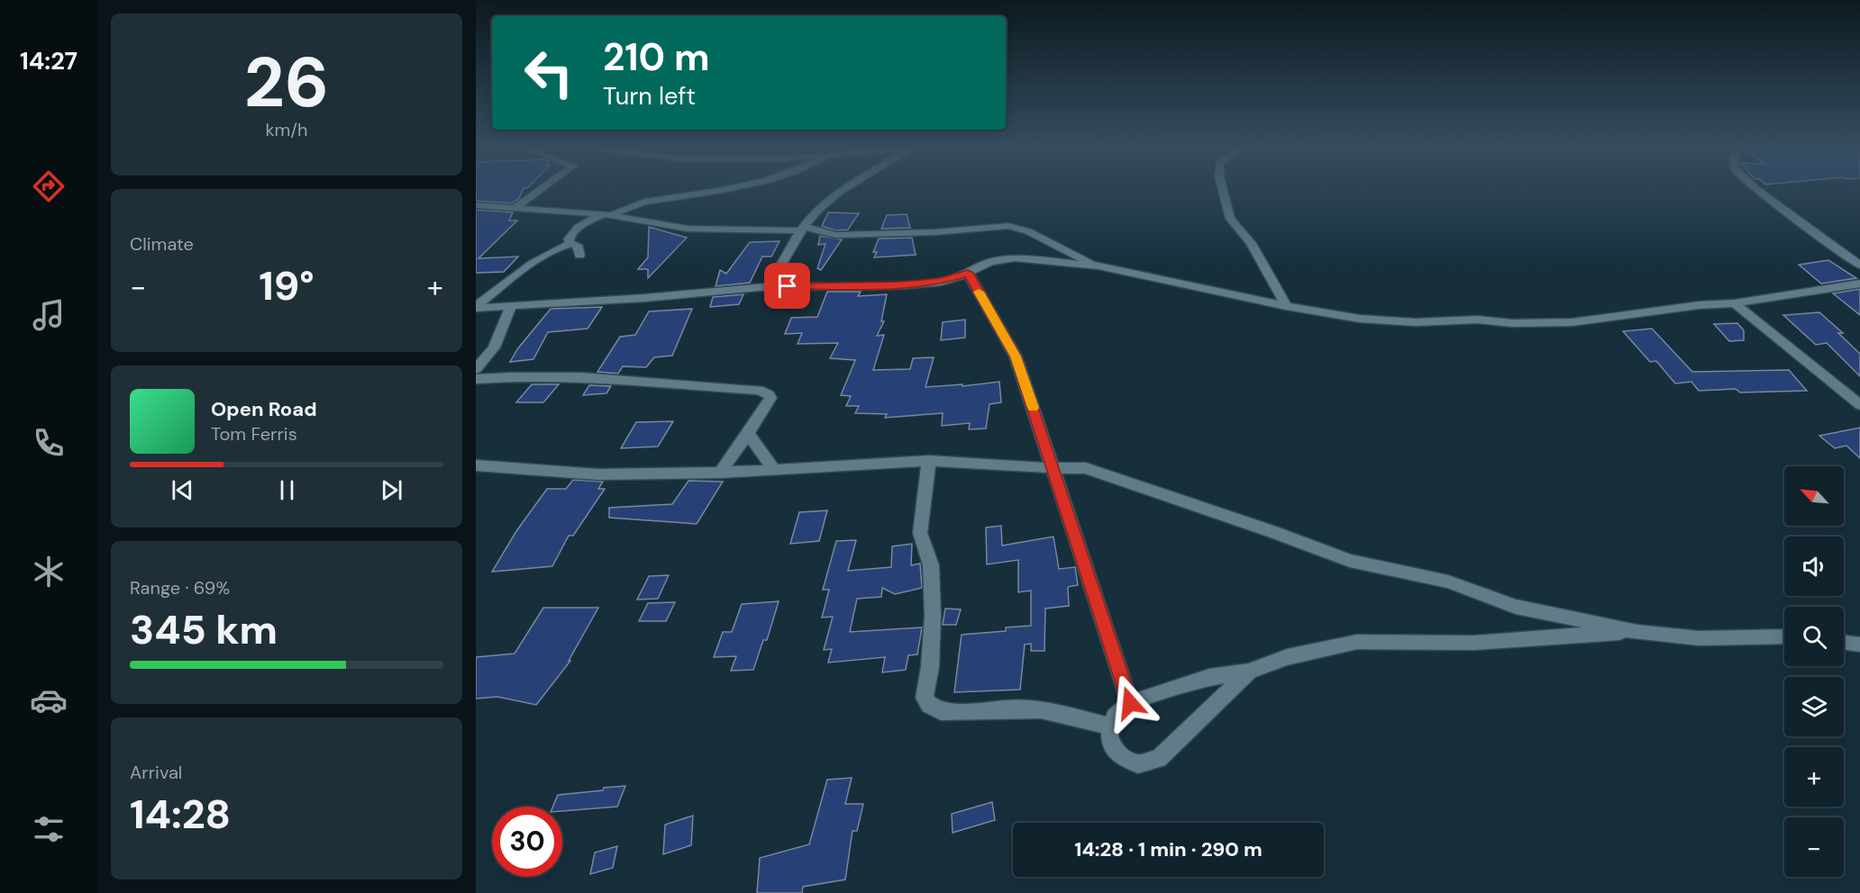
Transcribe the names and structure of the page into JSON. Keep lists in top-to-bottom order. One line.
{"north":"top left","page":{"tabs":"14:27","tile":[["26","km/h"],"Climate",["Range · 69%","345 km"],["Arrival","14:28"]],"turn":["210 m","Turn left"],"heat":["−","19°","+"],"song":["Open Road","Tom Ferris"],"map_buttons":["+","−"],"limit":"30","trip":"14:28 · 1 min · 290 m"}}
